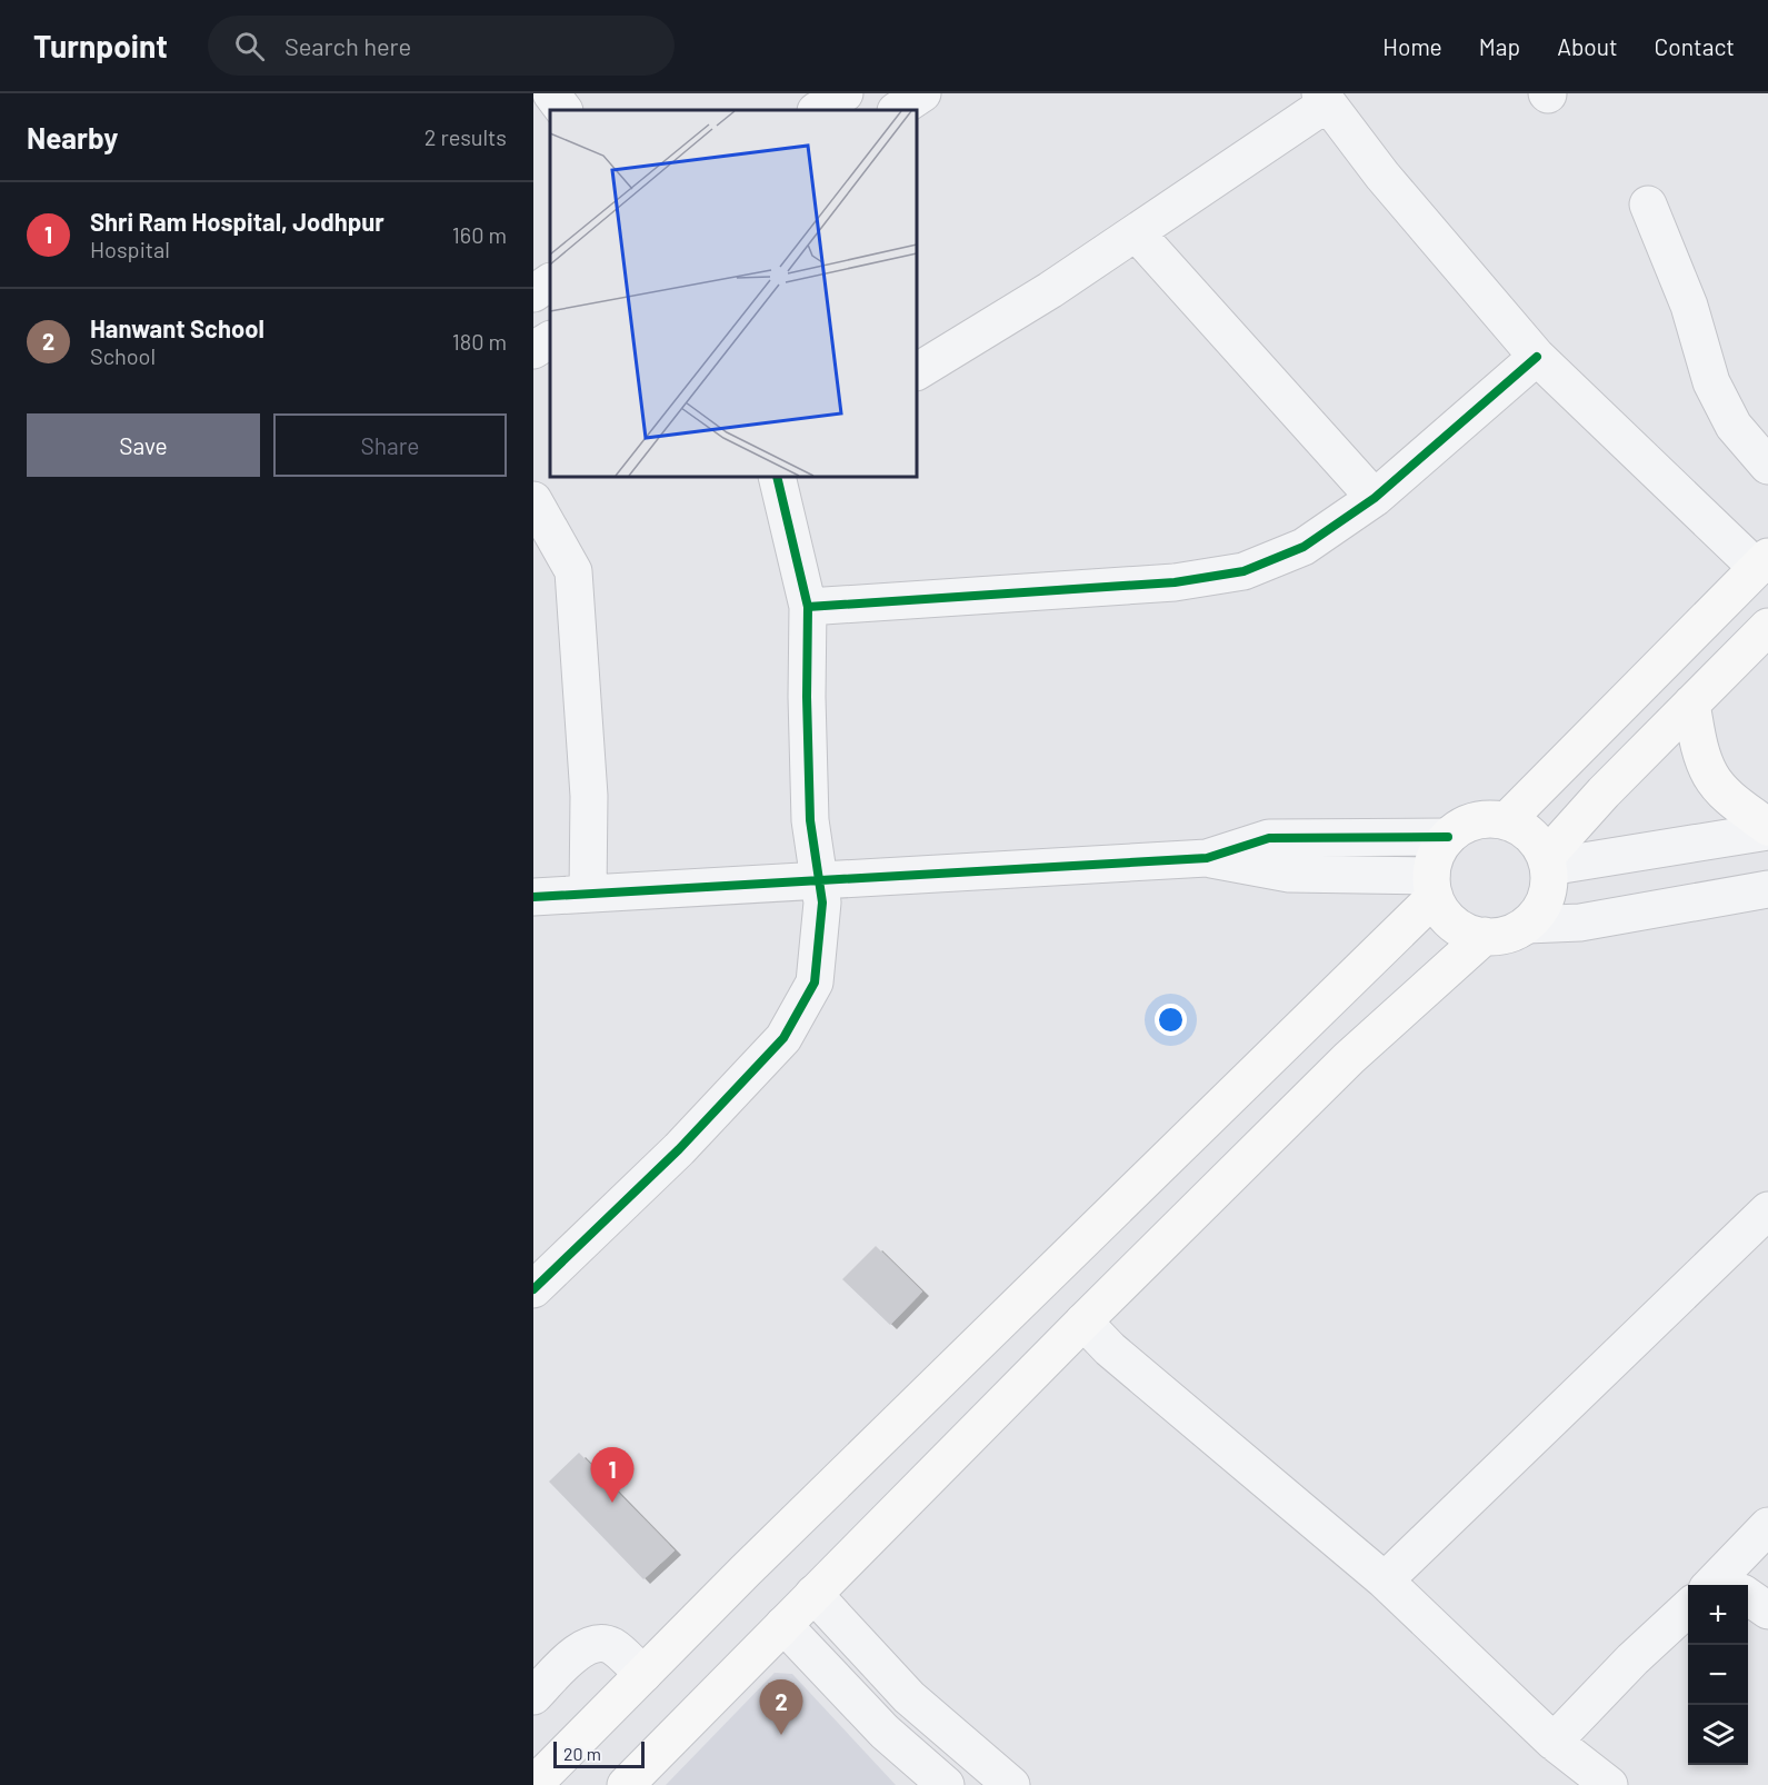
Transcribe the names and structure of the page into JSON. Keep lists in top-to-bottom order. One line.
{"scale_bar":"20 m","page":{"header":"Turnpoint","search":"Search here","nav":["Home","Map","About","Contact"],"heading":["Nearby","2 results"],"list":[{"mark":"1","name":"Shri Ram Hospital, Jodhpur","note":"Hospital","value":"160 m"},{"mark":"2","name":"Hanwant School","note":"School","value":"180 m"}],"buttons":["Save","Share"],"pins":["1","2"],"map_buttons":["+","−"],"scale":"20 m"}}
